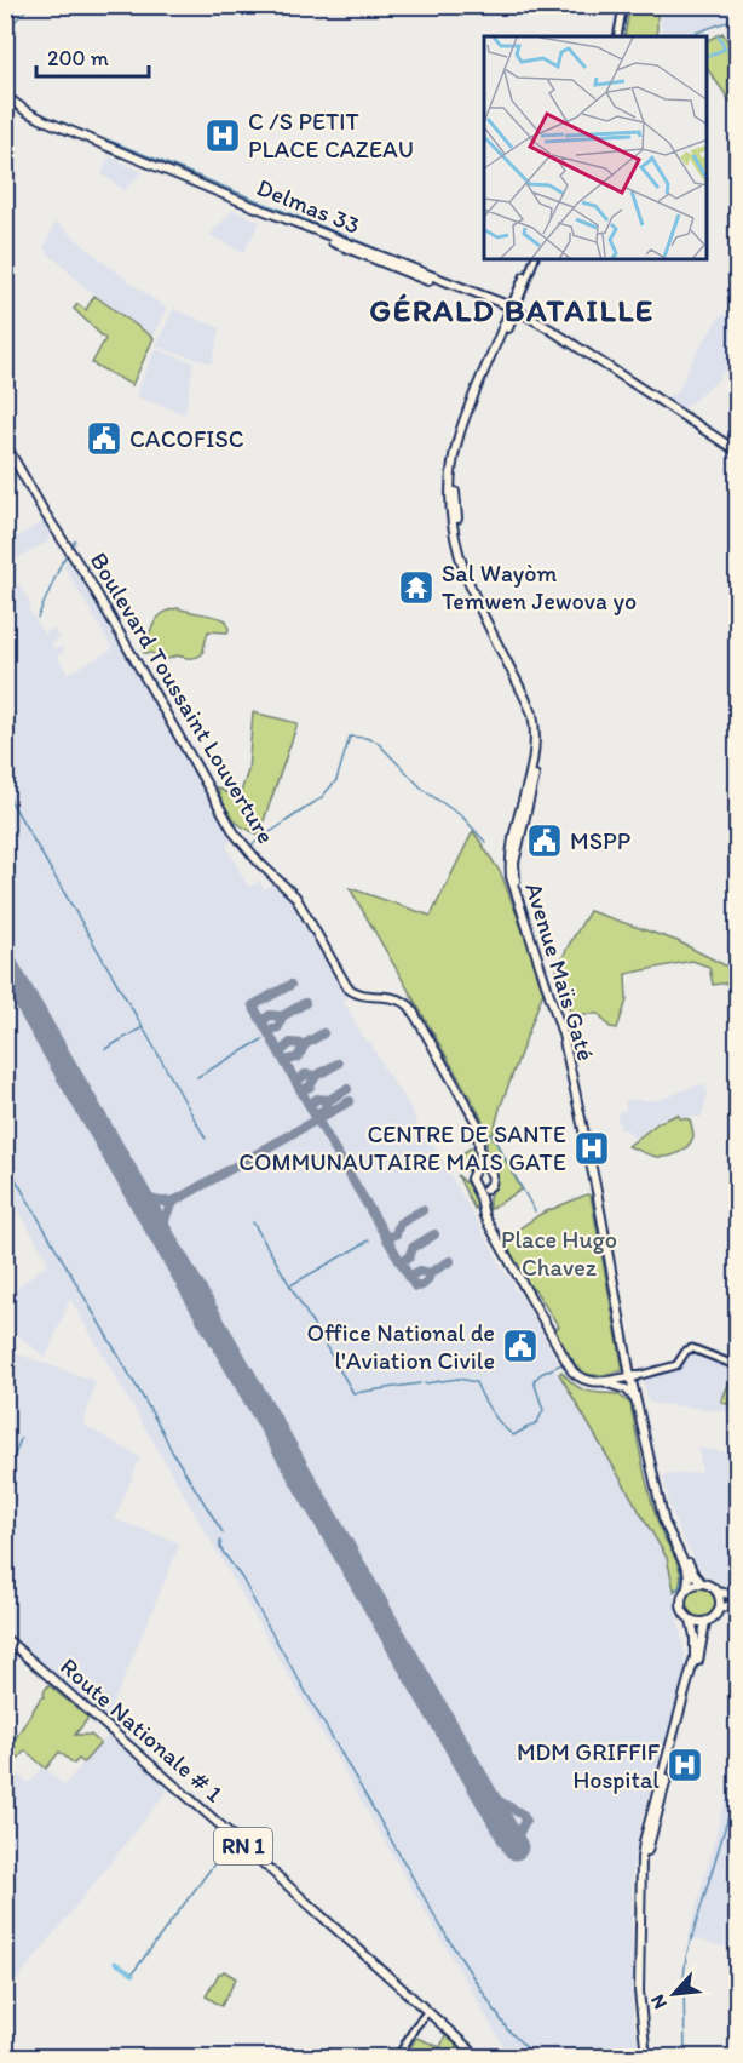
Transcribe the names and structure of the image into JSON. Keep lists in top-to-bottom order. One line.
{"streets":{"main road":["Delmas 33","Boulevard Toussaint Louverture","Avenue Maïs Gaté","Route Nationale # 1","RN 1"]},"crossings":[["Delmas 33","Avenue Maïs Gaté"]],"districts":["GÉRALD BATAILLE"],"parks":["Place Hugo Chavez"],"places":{"hospital":["C /S PETIT PLACE CAZEAU","CENTRE DE SANTE COMMUNAUTAIRE MAIS GATE","MDM GRIFFIF Hospital"],"public building":["CACOFISC","MSPP","Office National de l'Aviation Civile"],"temple":["Sal Wayòm Temwen Jewova yo"]},"scale_bar":"200 m","north":"bottom left"}
